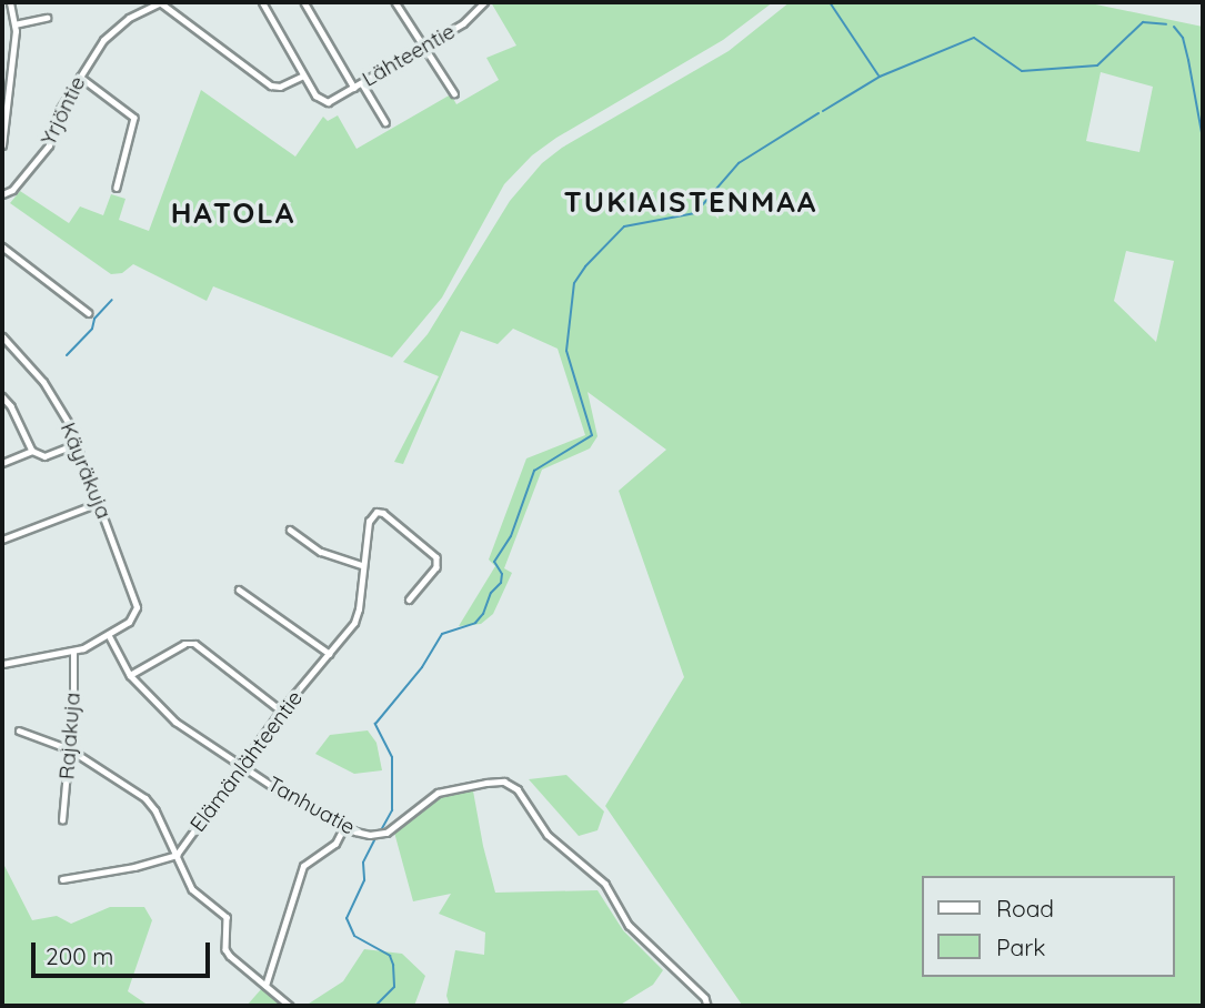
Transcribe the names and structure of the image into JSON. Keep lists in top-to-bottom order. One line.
{"streets":{"street":["Lähteentie","Yrjöntie","Käyräkuja","Rajakuja","Elämänlähteentie","Tanhuatie"]},"crossings":[["Käyräkuja","Tanhuatie"],["Elämänlähteentie","Tanhuatie"]],"districts":["TUKIAISTENMAA","HATOLA"],"legend":["Road","Park"],"scale_bar":"200 m"}
